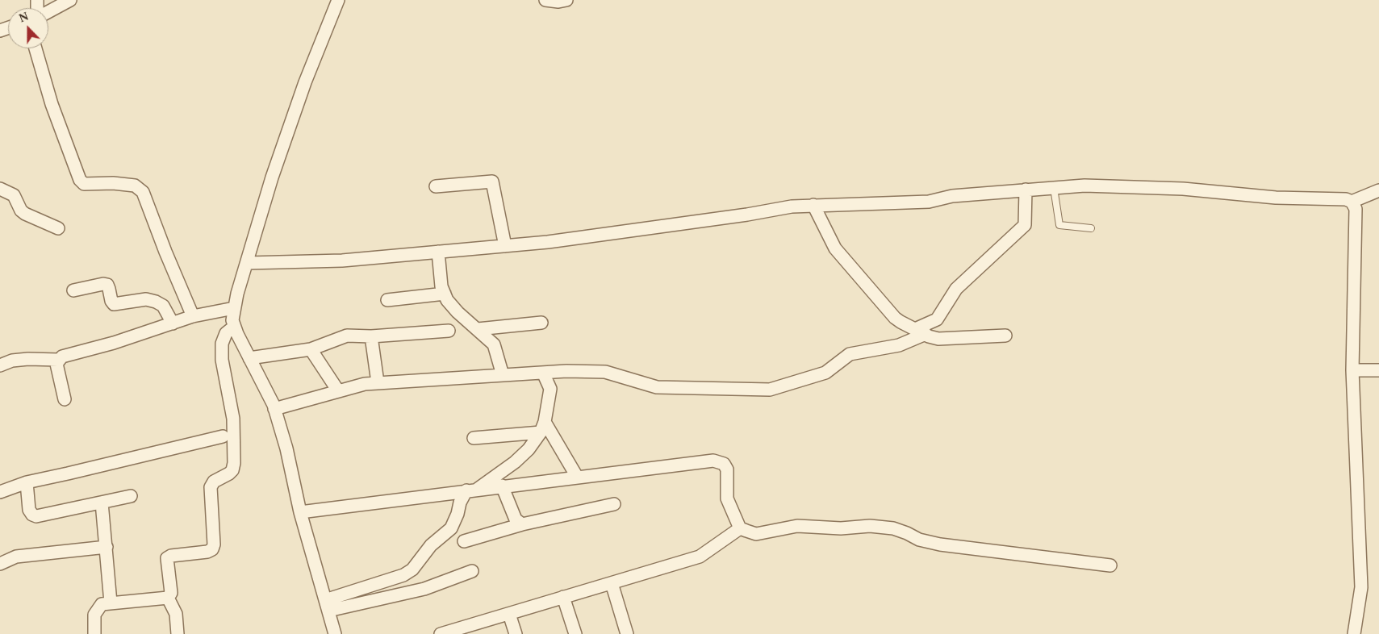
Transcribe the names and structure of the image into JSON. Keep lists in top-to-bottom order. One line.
{"north":"top"}
